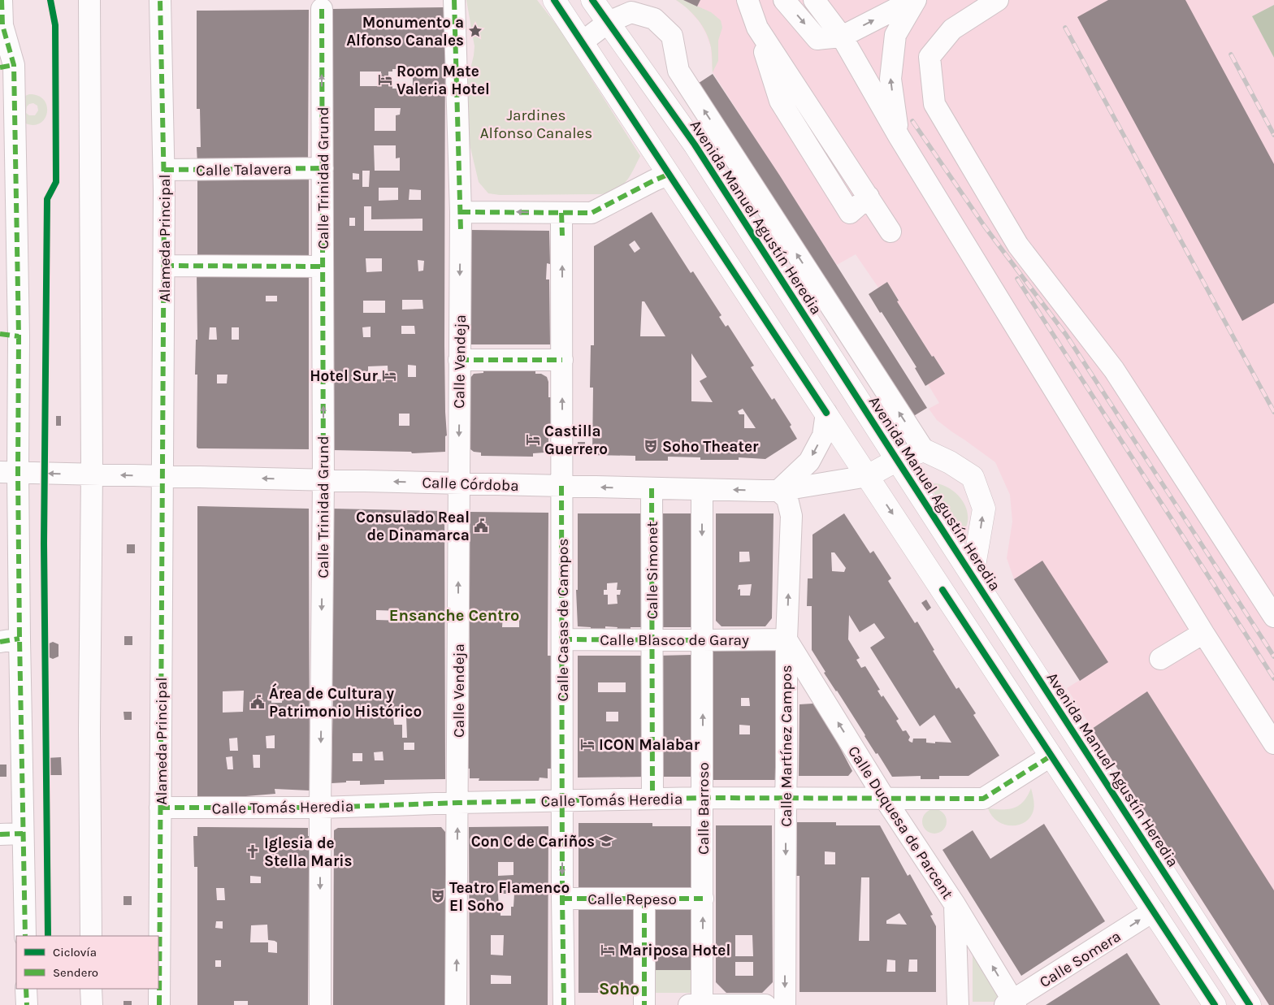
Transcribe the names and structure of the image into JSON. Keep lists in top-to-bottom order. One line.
{"streets":{"main road":["Avenida Manuel Agustín Heredia"],"street":["Calle Talavera","Calle Trinidad Grund","Alameda Principal","Calle Vendeja","Calle Córdoba","Calle Simonet","Calle Casas de Campos","Calle Blasco de Garay","Calle Martínez Campos","Calle Tomás Heredia","Calle Barroso","Calle Duquesa de Parcent","Calle Repeso","Calle Somera"]},"crossings":[["Calle Talavera","Calle Trinidad Grund"],["Calle Talavera","Alameda Principal"],["Calle Trinidad Grund","Calle Córdoba"],["Calle Trinidad Grund","Calle Tomás Heredia"],["Alameda Principal","Calle Córdoba"],["Alameda Principal","Calle Tomás Heredia"],["Calle Vendeja","Calle Córdoba"],["Calle Vendeja","Calle Tomás Heredia"],["Calle Córdoba","Calle Simonet"],["Calle Córdoba","Calle Casas de Campos"],["Calle Córdoba","Calle Martínez Campos"],["Calle Córdoba","Calle Barroso"],["Calle Simonet","Calle Blasco de Garay"],["Calle Simonet","Calle Tomás Heredia"],["Calle Casas de Campos","Calle Blasco de Garay"],["Calle Casas de Campos","Calle Tomás Heredia"],["Calle Casas de Campos","Calle Repeso"],["Calle Blasco de Garay","Calle Martínez Campos"],["Calle Blasco de Garay","Calle Barroso"],["Calle Blasco de Garay","Calle Duquesa de Parcent"],["Calle Martínez Campos","Calle Tomás Heredia"],["Calle Martínez Campos","Calle Duquesa de Parcent"],["Calle Tomás Heredia","Calle Barroso"],["Calle Tomás Heredia","Calle Duquesa de Parcent"],["Calle Barroso","Calle Repeso"],["Calle Duquesa de Parcent","Calle Somera"]],"one_way":["Calle Córdoba","Calle Duquesa de Parcent","Calle Somera"],"districts":["Ensanche Centro","Soho"],"parks":["Jardines Alfonso Canales"],"places":{"place":["Monumento a Alfonso Canales"],"hotel":["Room Mate Valeria Hotel","Hotel Sur","Castilla Guerrero","ICON Malabar","Mariposa Hotel"],"theatre":["Soho Theater","Teatro Flamenco El Soho"],"public building":["Consulado Real de Dinamarca","Área de Cultura y Patrimonio Histórico"],"school or university":["Con C de Cariños"],"church":["Iglesia de Stella Maris"]},"legend":["Ciclovía","Sendero"]}
